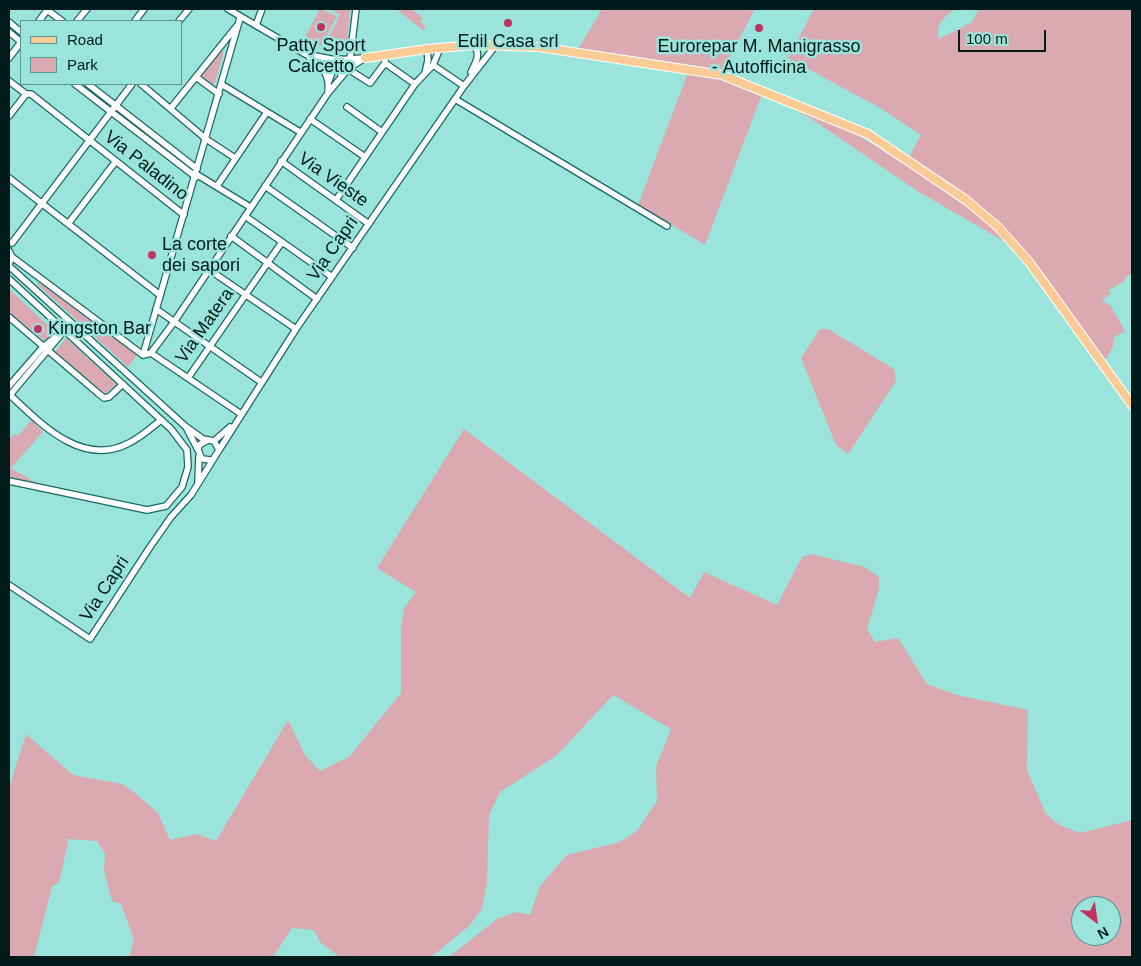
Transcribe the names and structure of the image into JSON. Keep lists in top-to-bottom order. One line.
{"streets":{"street":["Via Paladino","Via Vieste","Via Capri","Via Matera"]},"crossings":[["Via Vieste","Via Capri"]],"places":["Edil Casa srl","Patty Sport Calcetto","Eurorepar M. Manigrasso - Autofficina","La corte dei sapori","Kingston Bar"],"legend":["Road","Park"],"scale_bar":"100 m","north":"bottom right"}
